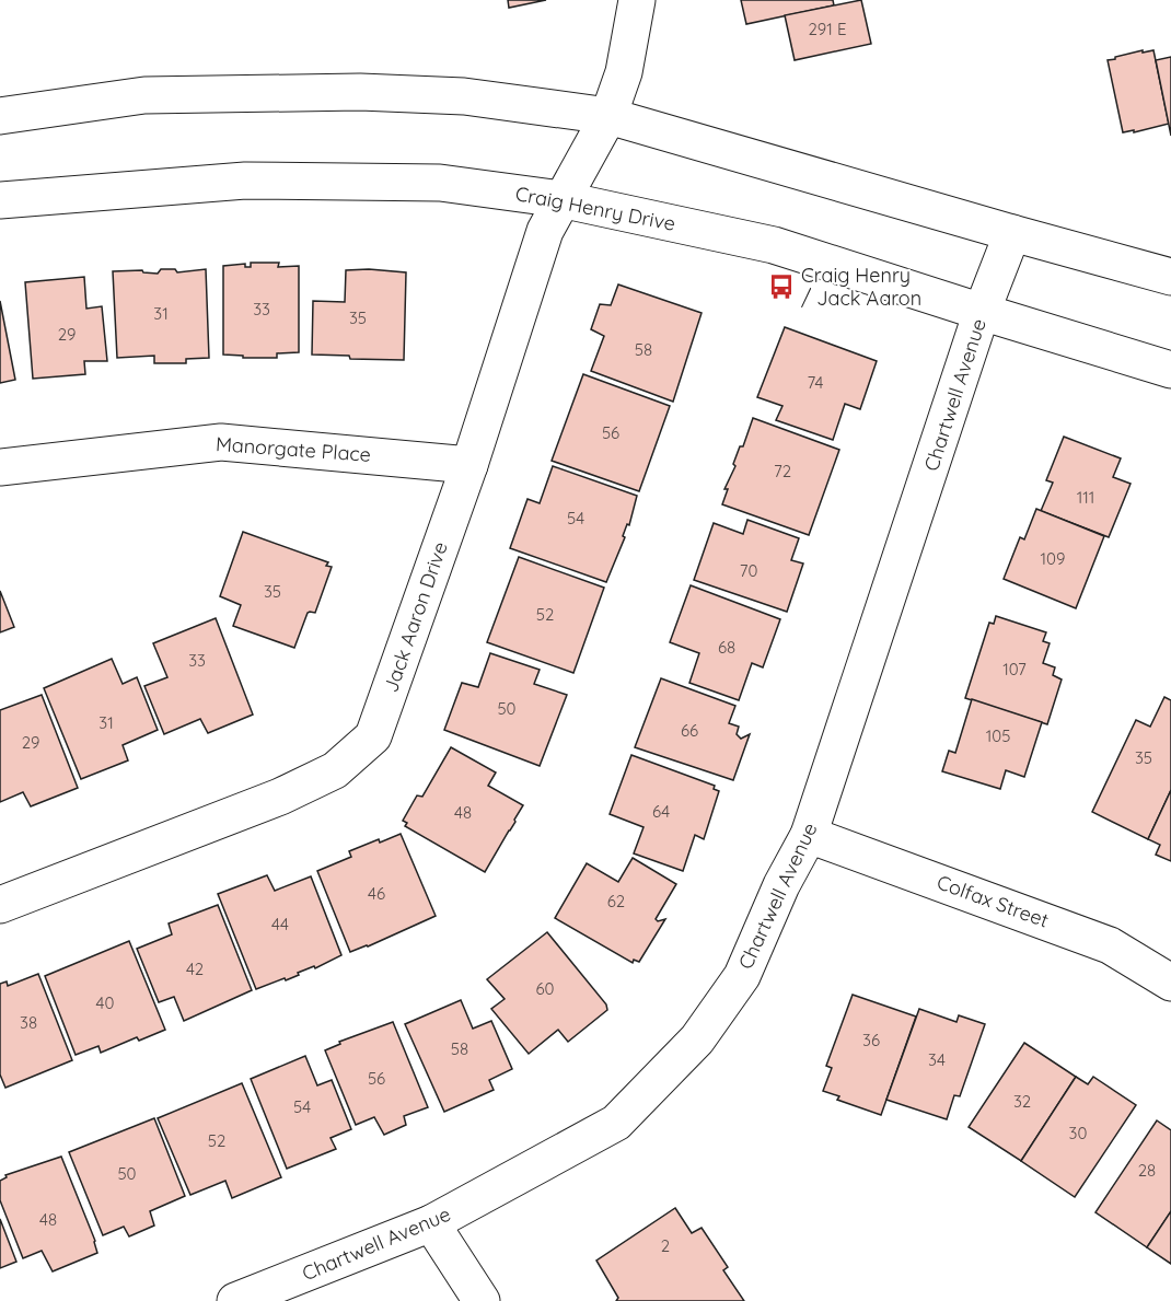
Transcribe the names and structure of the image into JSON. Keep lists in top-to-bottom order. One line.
{"streets":{"street":["Craig Henry Drive","Chartwell Avenue","Manorgate Place","Jack Aaron Drive","Colfax Street"]},"crossings":[["Craig Henry Drive","Chartwell Avenue"],["Craig Henry Drive","Jack Aaron Drive"],["Chartwell Avenue","Colfax Street"],["Manorgate Place","Jack Aaron Drive"]],"places":{"bus stop":["Craig Henry / Jack Aaron"]},"house_numbers":["291 E","33","31","35","29","58","74","56","72","111","54","109","70","35","52","68","33","107","50","31","66","105","29","35","64","48","46","62","44","42","60","40","38","36","58","34","56","32","54","30","52","28","50","48","2"]}
